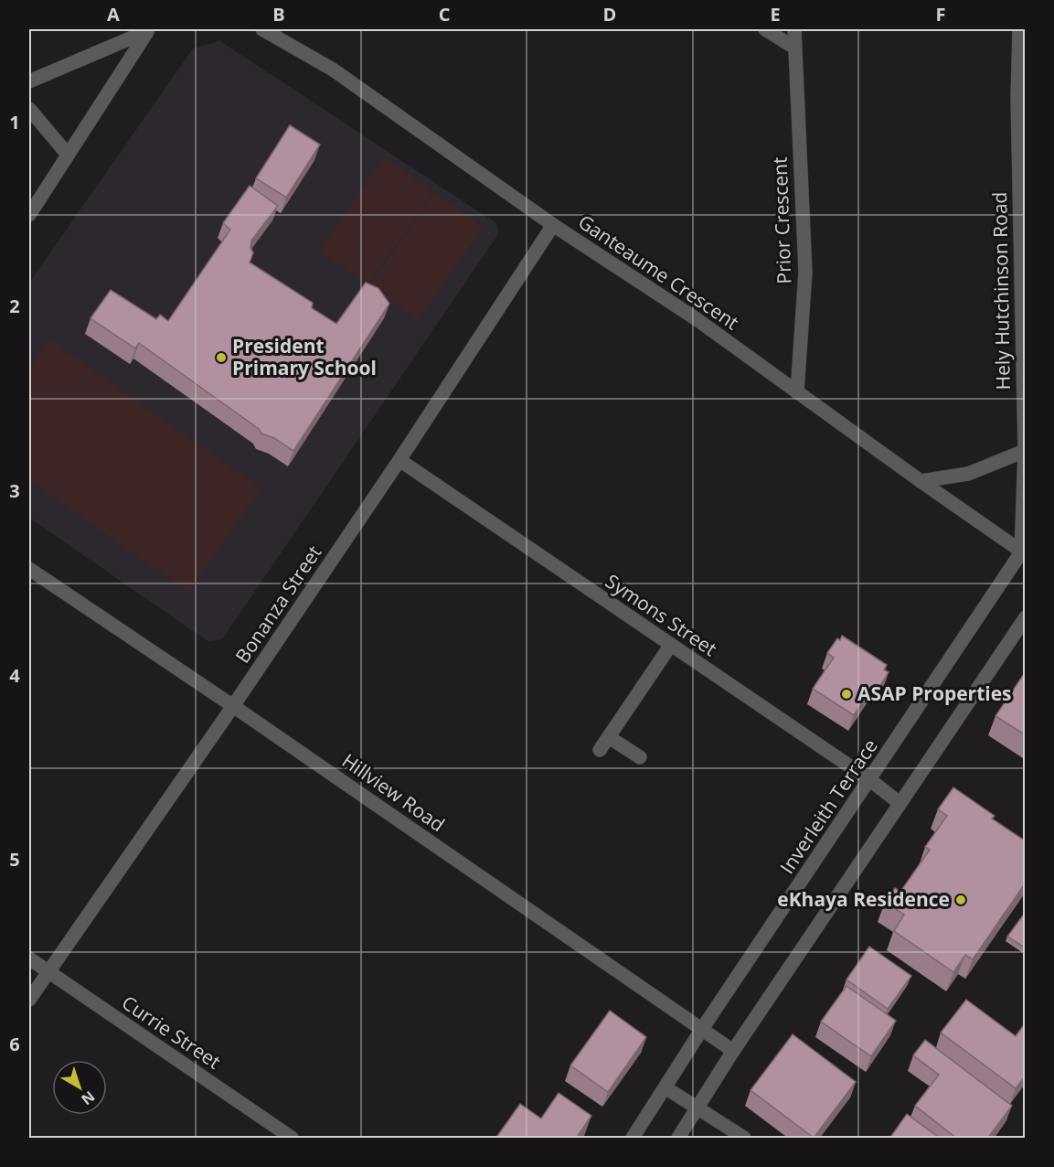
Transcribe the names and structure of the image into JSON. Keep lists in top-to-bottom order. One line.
{"streets":{"street":["Prior Crescent","Ganteaume Crescent","Hely Hutchinson Road","Bonanza Street","Symons Street","Hillview Road","Inverleith Terrace","Currie Street"]},"crossings":[["Prior Crescent","Ganteaume Crescent"],["Ganteaume Crescent","Hely Hutchinson Road"],["Ganteaume Crescent","Bonanza Street"],["Ganteaume Crescent","Inverleith Terrace"],["Hely Hutchinson Road","Inverleith Terrace"],["Bonanza Street","Symons Street"],["Bonanza Street","Hillview Road"],["Bonanza Street","Currie Street"],["Symons Street","Inverleith Terrace"],["Hillview Road","Inverleith Terrace"]],"places":["President Primary School","ASAP Properties","eKhaya Residence"],"north":"bottom right","grid":{"columns":["A","B","C","D","E","F"],"rows":["1","2","3","4","5","6"]}}
